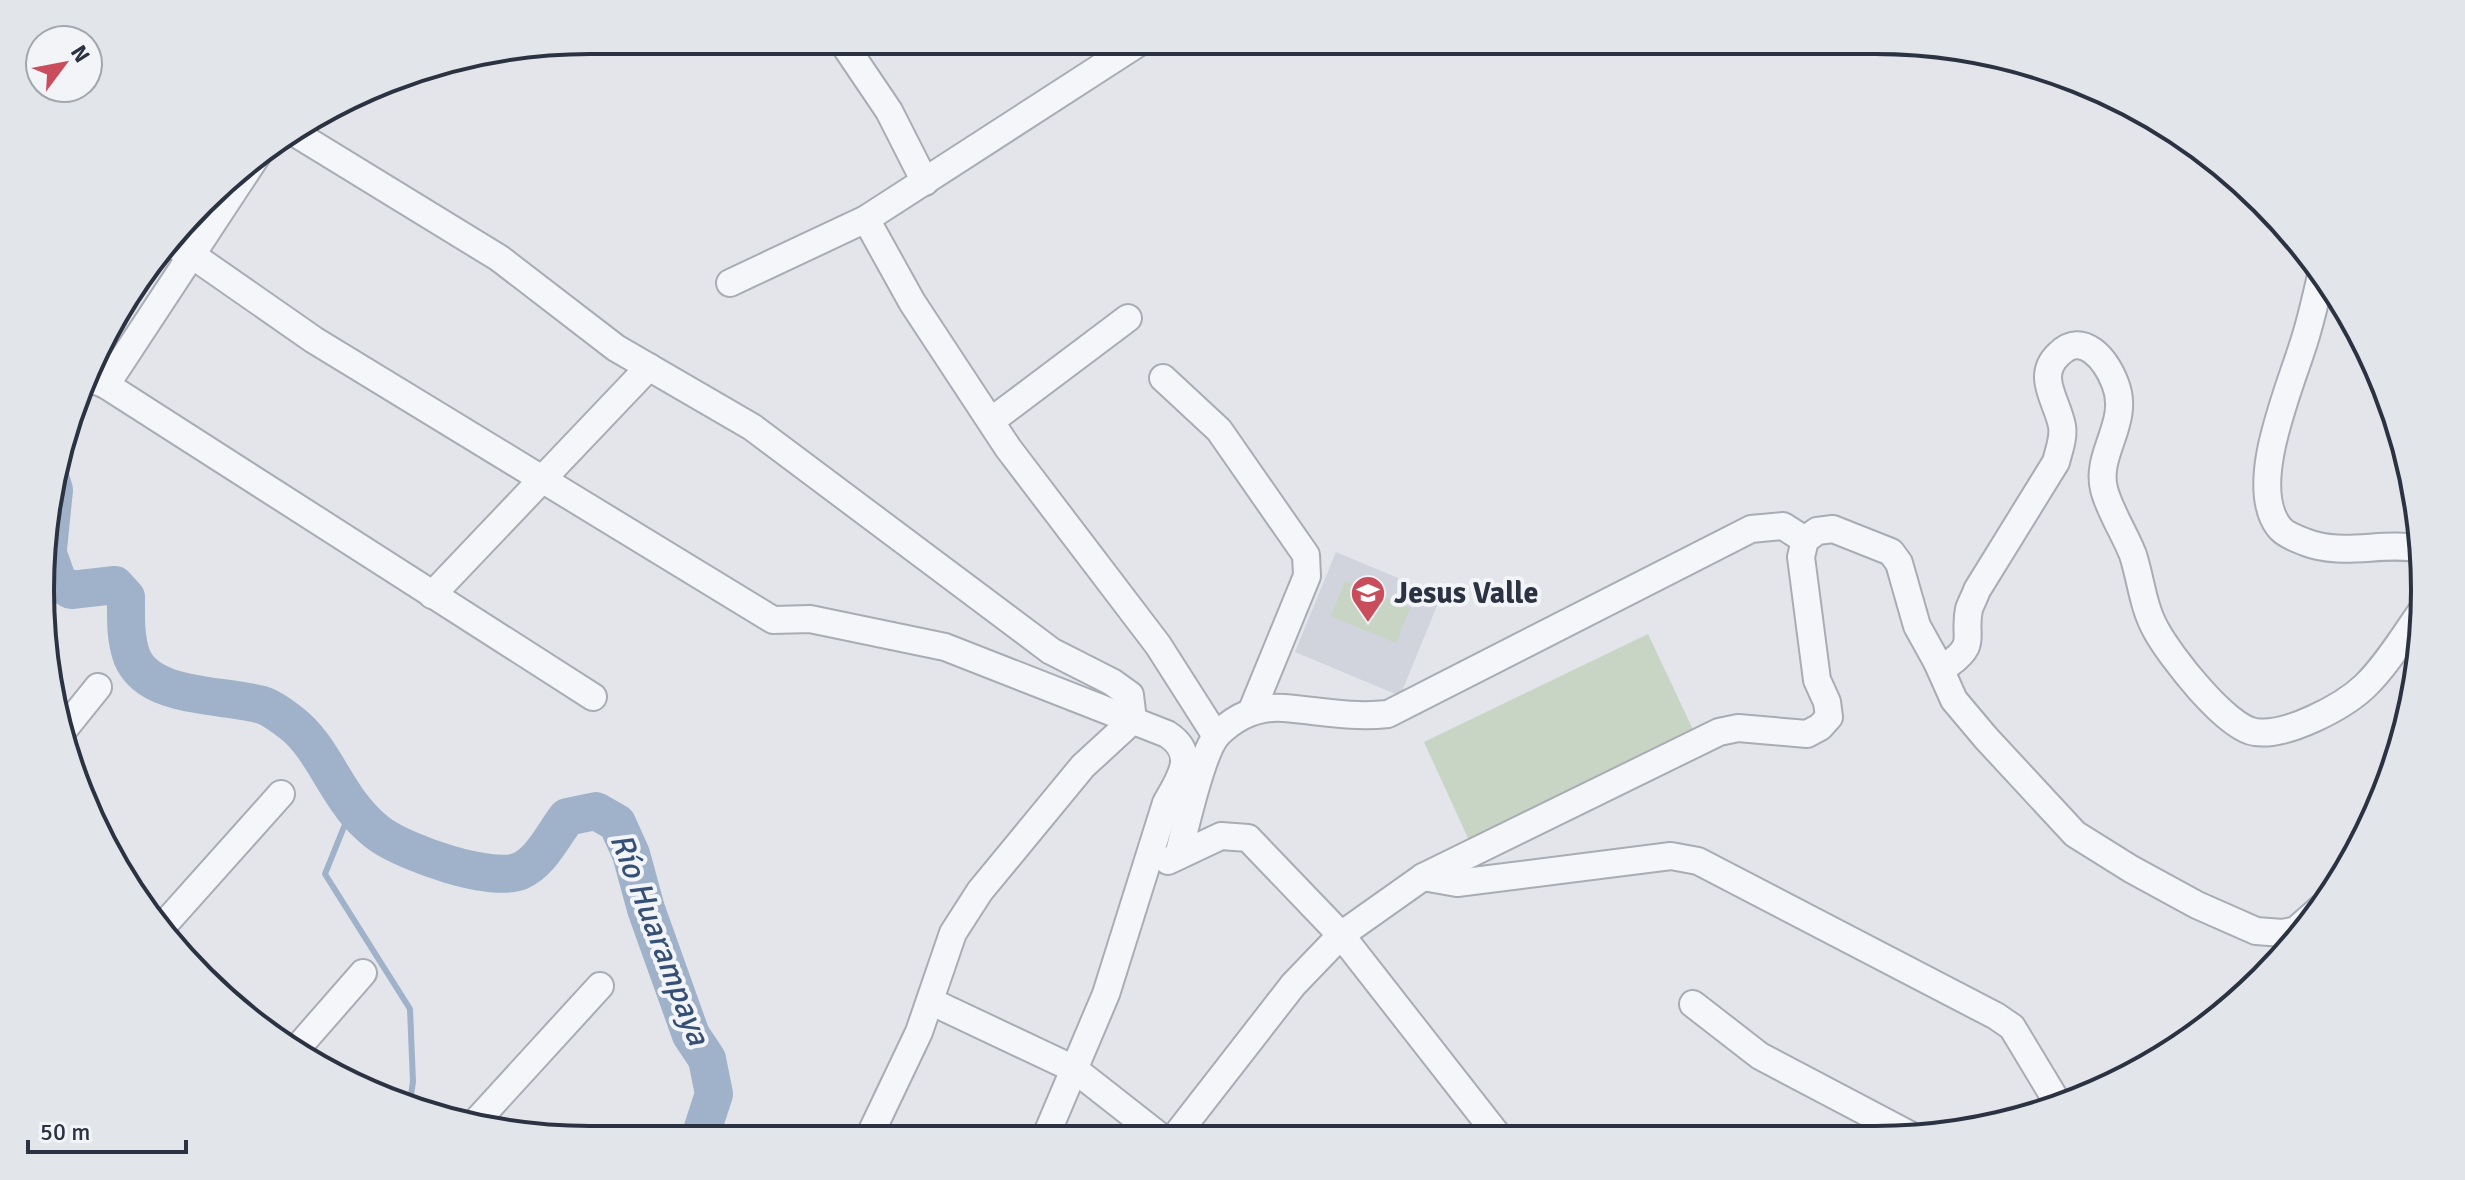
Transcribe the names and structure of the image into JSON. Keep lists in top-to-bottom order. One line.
{"water":["Río Huarampaya"],"places":{"school or university":["Jesus Valle"]},"scale_bar":"50 m","north":"top right"}
